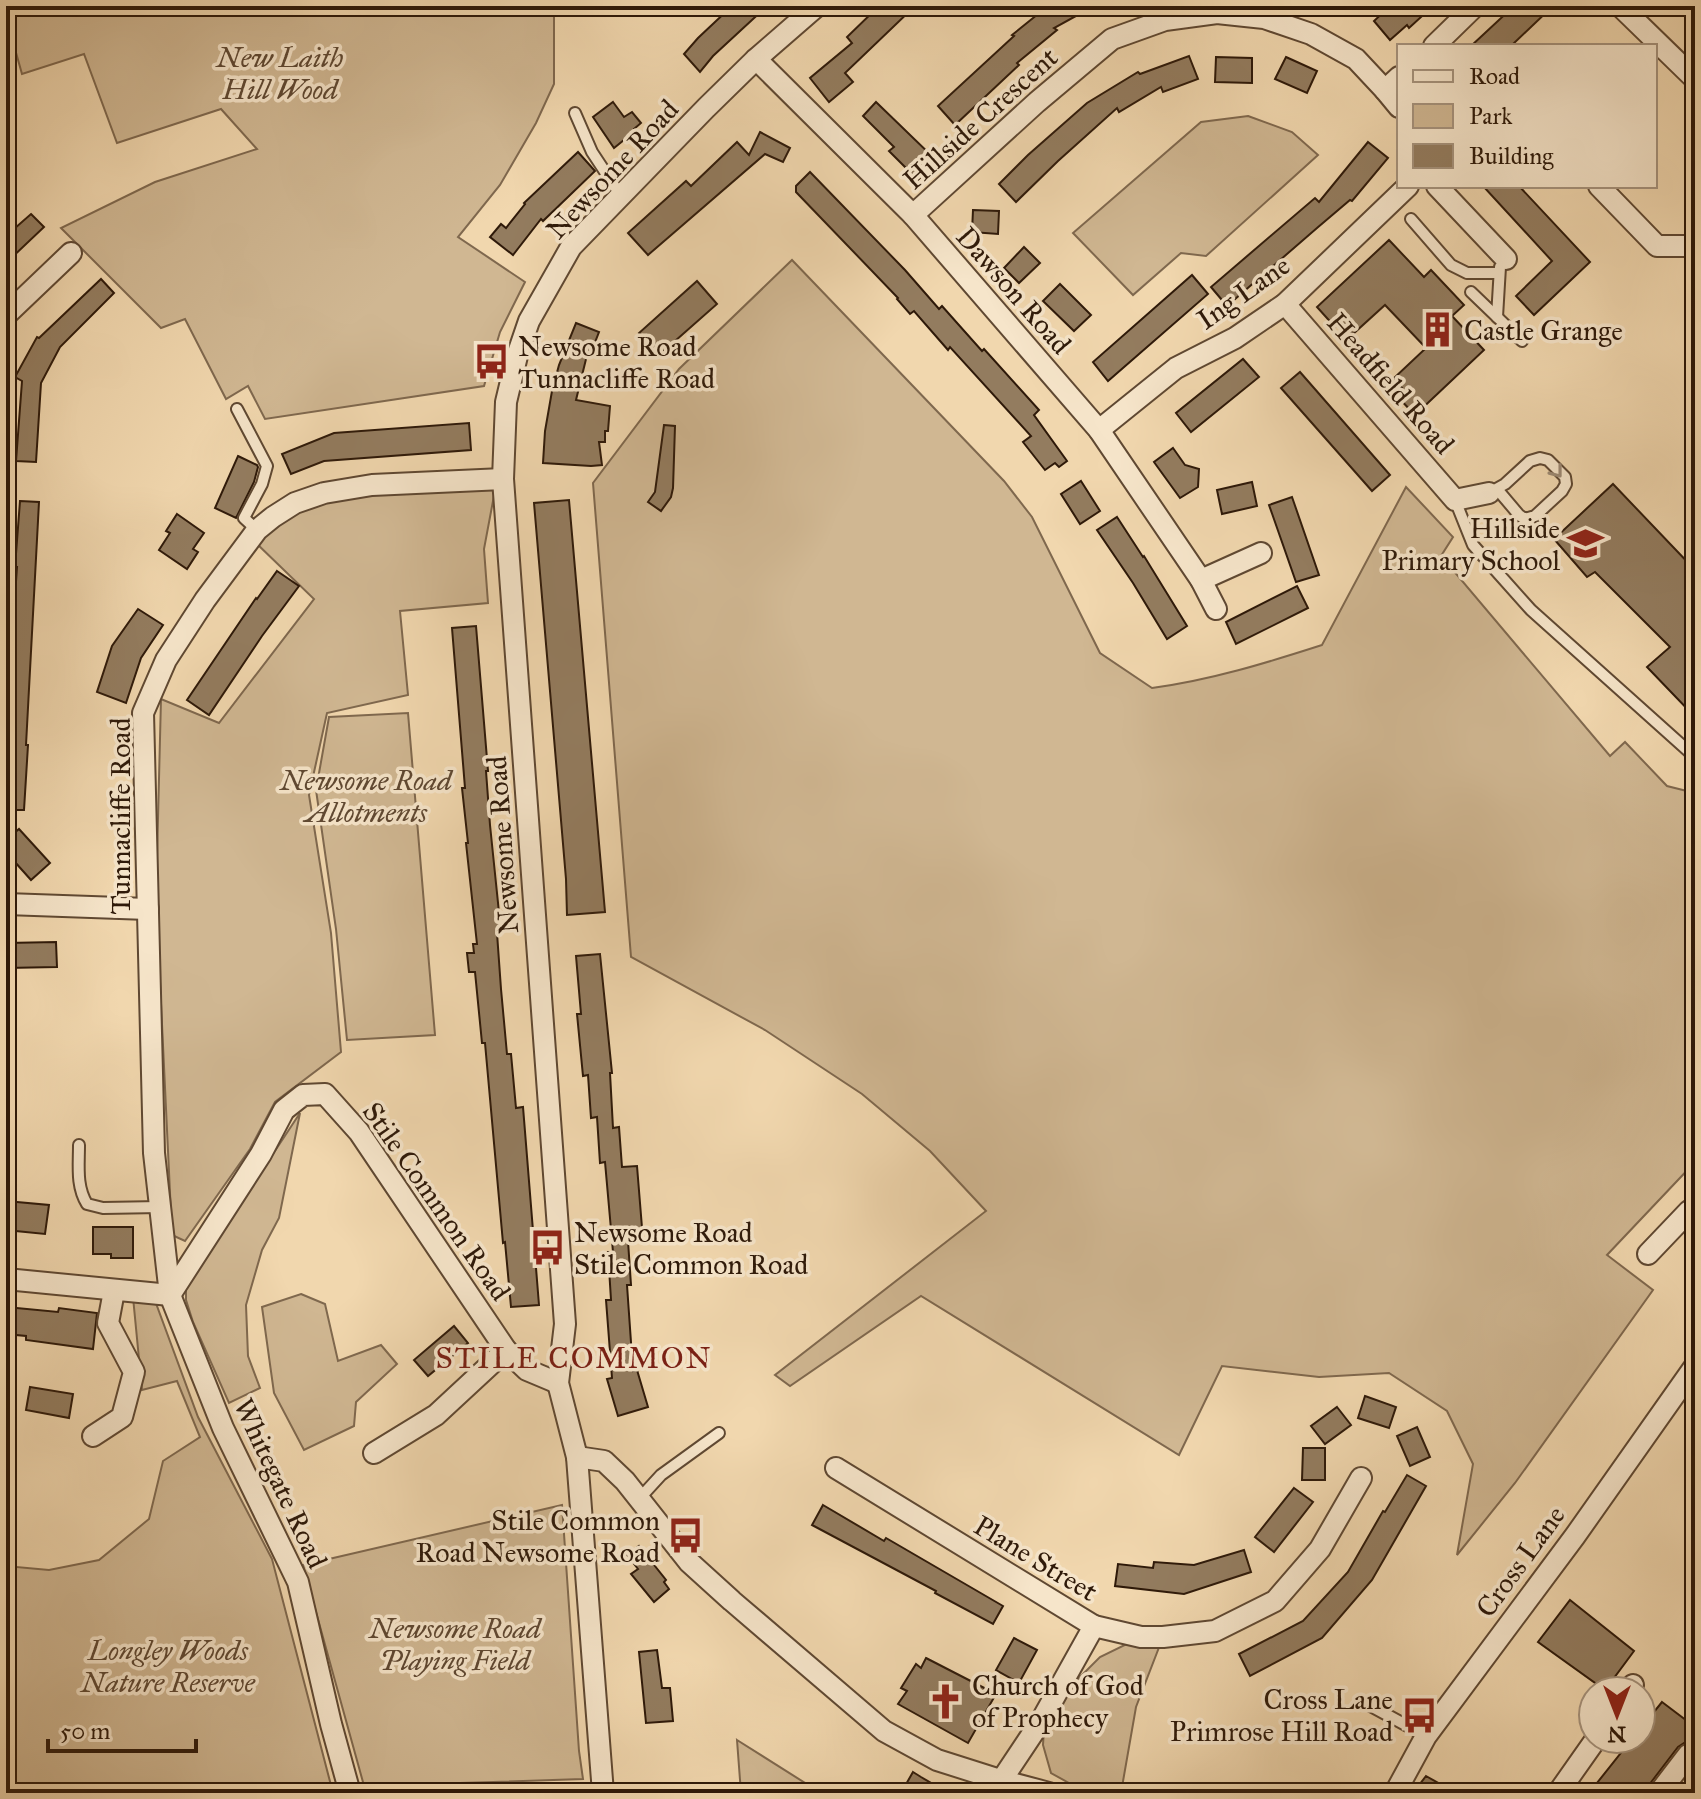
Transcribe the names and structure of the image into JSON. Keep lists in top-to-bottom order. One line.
{"streets":{"street":["Hillside Crescent","Newsome Road","Dawson Road","Ing Lane","Headfield Road","Tunnacliffe Road","Stile Common Road","Whitegate Road","Plane Street","Cross Lane"]},"crossings":[["Hillside Crescent","Dawson Road"],["Newsome Road","Dawson Road"],["Newsome Road","Tunnacliffe Road"],["Newsome Road","Stile Common Road"],["Dawson Road","Ing Lane"],["Ing Lane","Headfield Road"],["Tunnacliffe Road","Stile Common Road"],["Tunnacliffe Road","Whitegate Road"],["Stile Common Road","Whitegate Road"]],"districts":["STILE COMMON"],"parks":["New Laith Hill Wood","Newsome Road Allotments","Newsome Road Playing Field","Longley Woods Nature Reserve"],"places":{"building":["Castle Grange"],"bus stop":["Newsome Road Tunnacliffe Road","Newsome Road Stile Common Road","Stile Common Road Newsome Road","Cross Lane Primrose Hill Road"],"school or university":["Hillside Primary School"],"church":["Church of God of Prophecy"]},"legend":["Road","Park","Building"],"scale_bar":"50 m","north":"bottom"}
